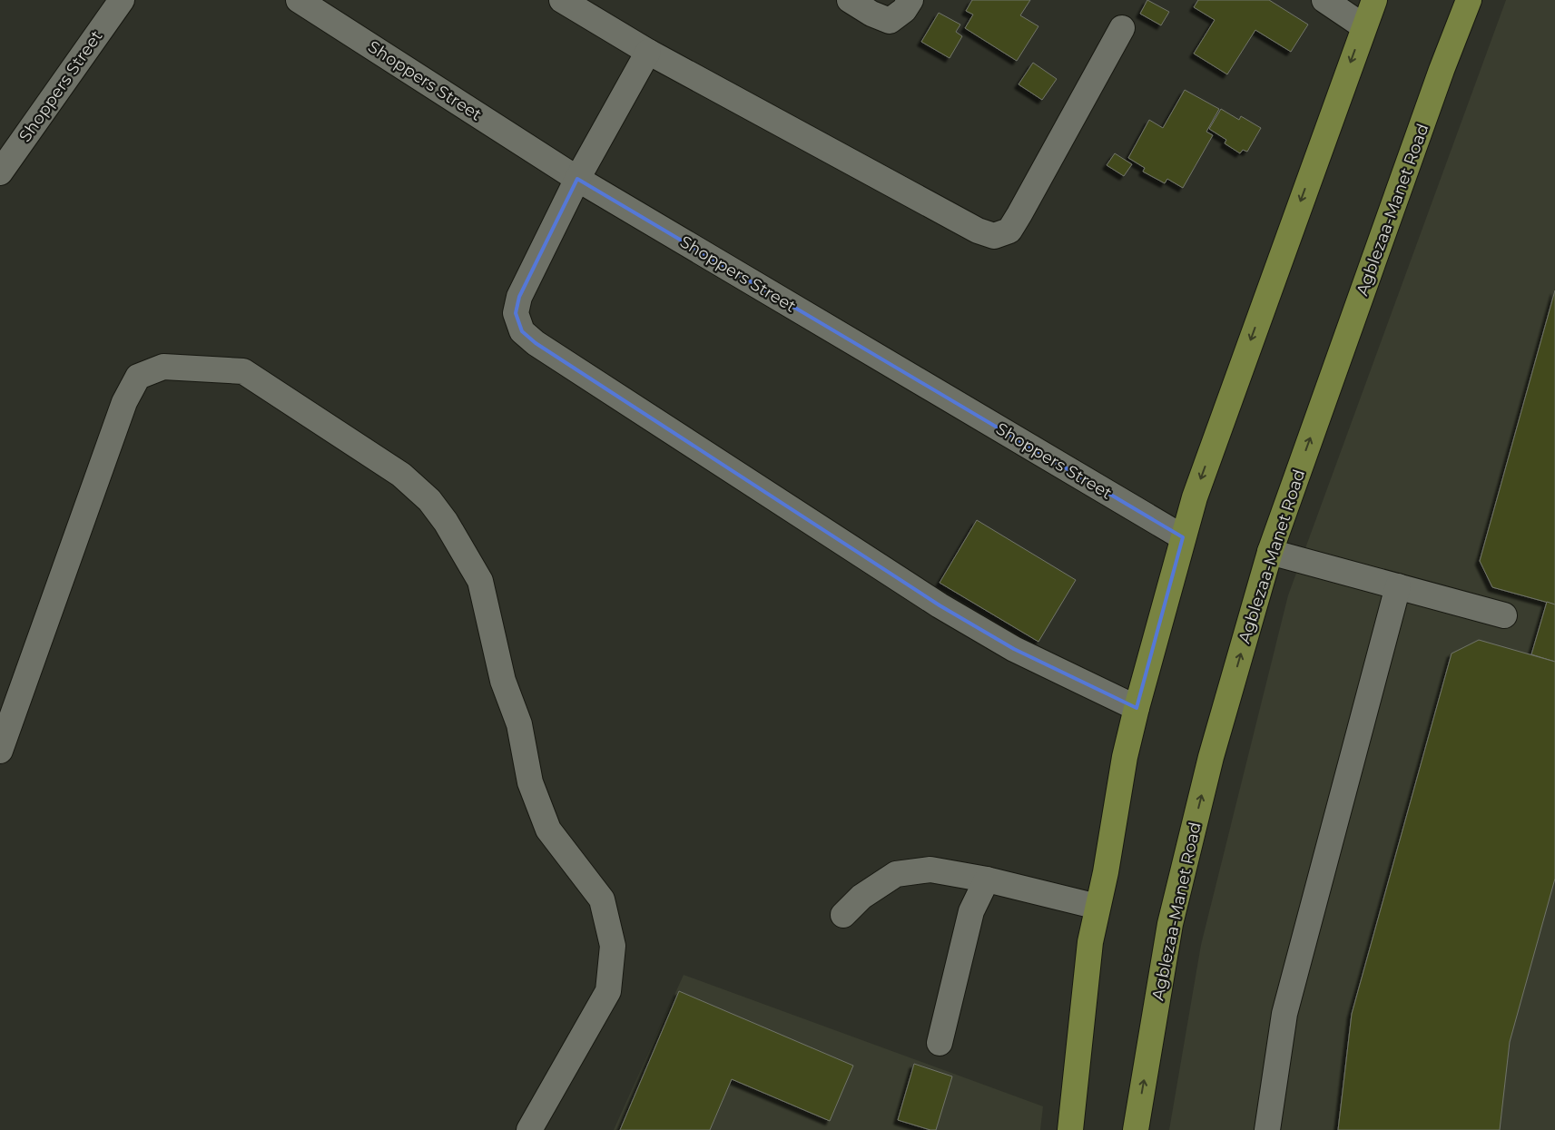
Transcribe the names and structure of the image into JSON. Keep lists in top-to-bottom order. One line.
{"streets":{"main road":["Agblezaa-Manet Road"],"street":["Shoppers Street"]}}
